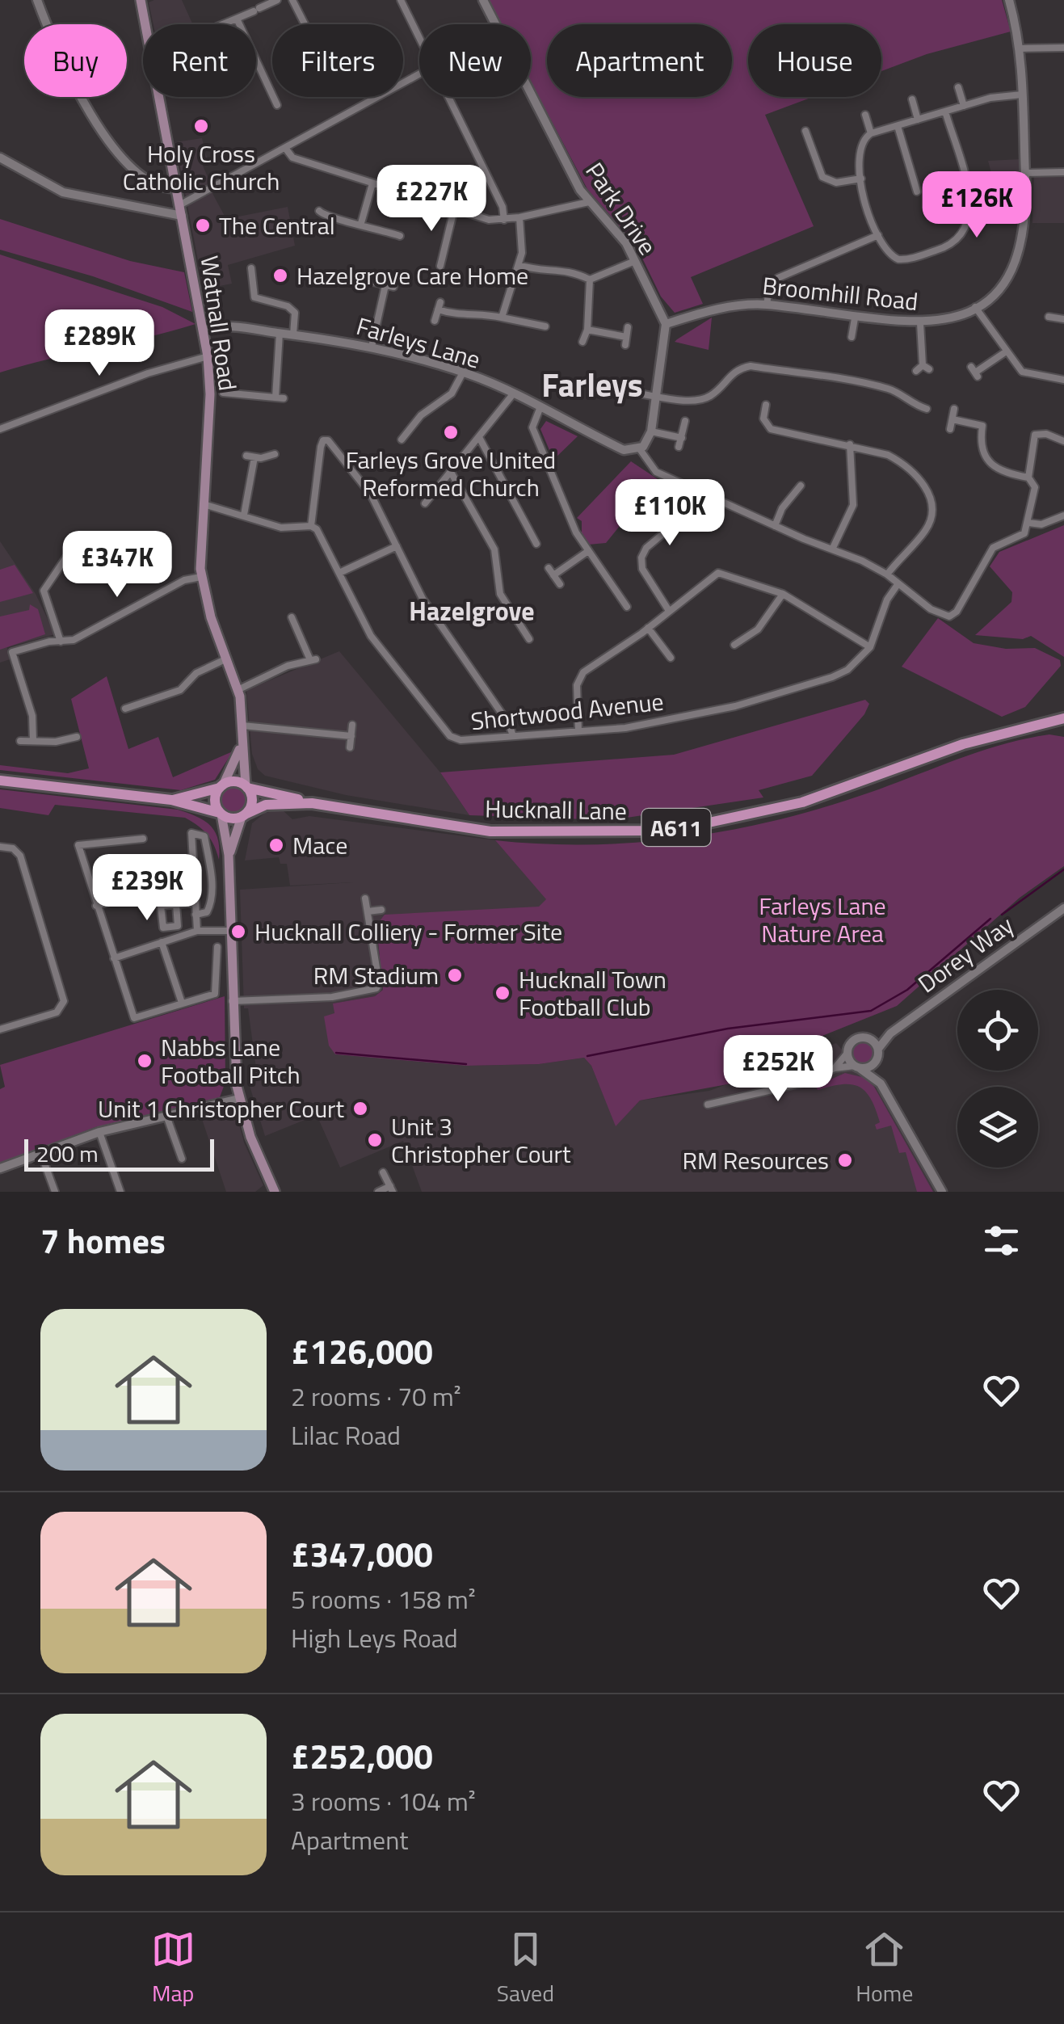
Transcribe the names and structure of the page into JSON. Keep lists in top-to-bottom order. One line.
{"streets":{"main road":["Watnall Road","Hucknall Lane","A611"],"street":["Park Drive","Broomhill Road","Farleys Lane","Shortwood Avenue","Dorey Way"]},"crossings":[["Park Drive","Broomhill Road"],["Watnall Road","Farleys Lane"],["Watnall Road","Hucknall Lane"],["Farleys Lane","Shortwood Avenue"]],"districts":["Farleys","Hazelgrove"],"parks":["Farleys Lane Nature Area"],"places":["Holy Cross Catholic Church","The Central","Hazelgrove Care Home","Farleys Grove United Reformed Church","Mace","Hucknall Colliery - Former Site","RM Stadium","Hucknall Town Football Club","Nabbs Lane Football Pitch","Unit 1 Christopher Court","Unit 3 Christopher Court","RM Resources"],"scale_bar":"200 m","page":{"chip":["Buy","Rent","Filters","New","Apartment","House"],"price":["£227K","£126K","£289K","£110K","£347K","£239K","£252K"],"scale":"200 m","heading":"7 homes","list":[{"name":"£126,000","note":"2 rooms · 70 m² · Lilac Road"},{"name":"£347,000","note":"5 rooms · 158 m² · High Leys Road"},{"name":"£252,000","note":"3 rooms · 104 m² · Apartment"}],"tabs":["Map","Saved","Home"]}}
